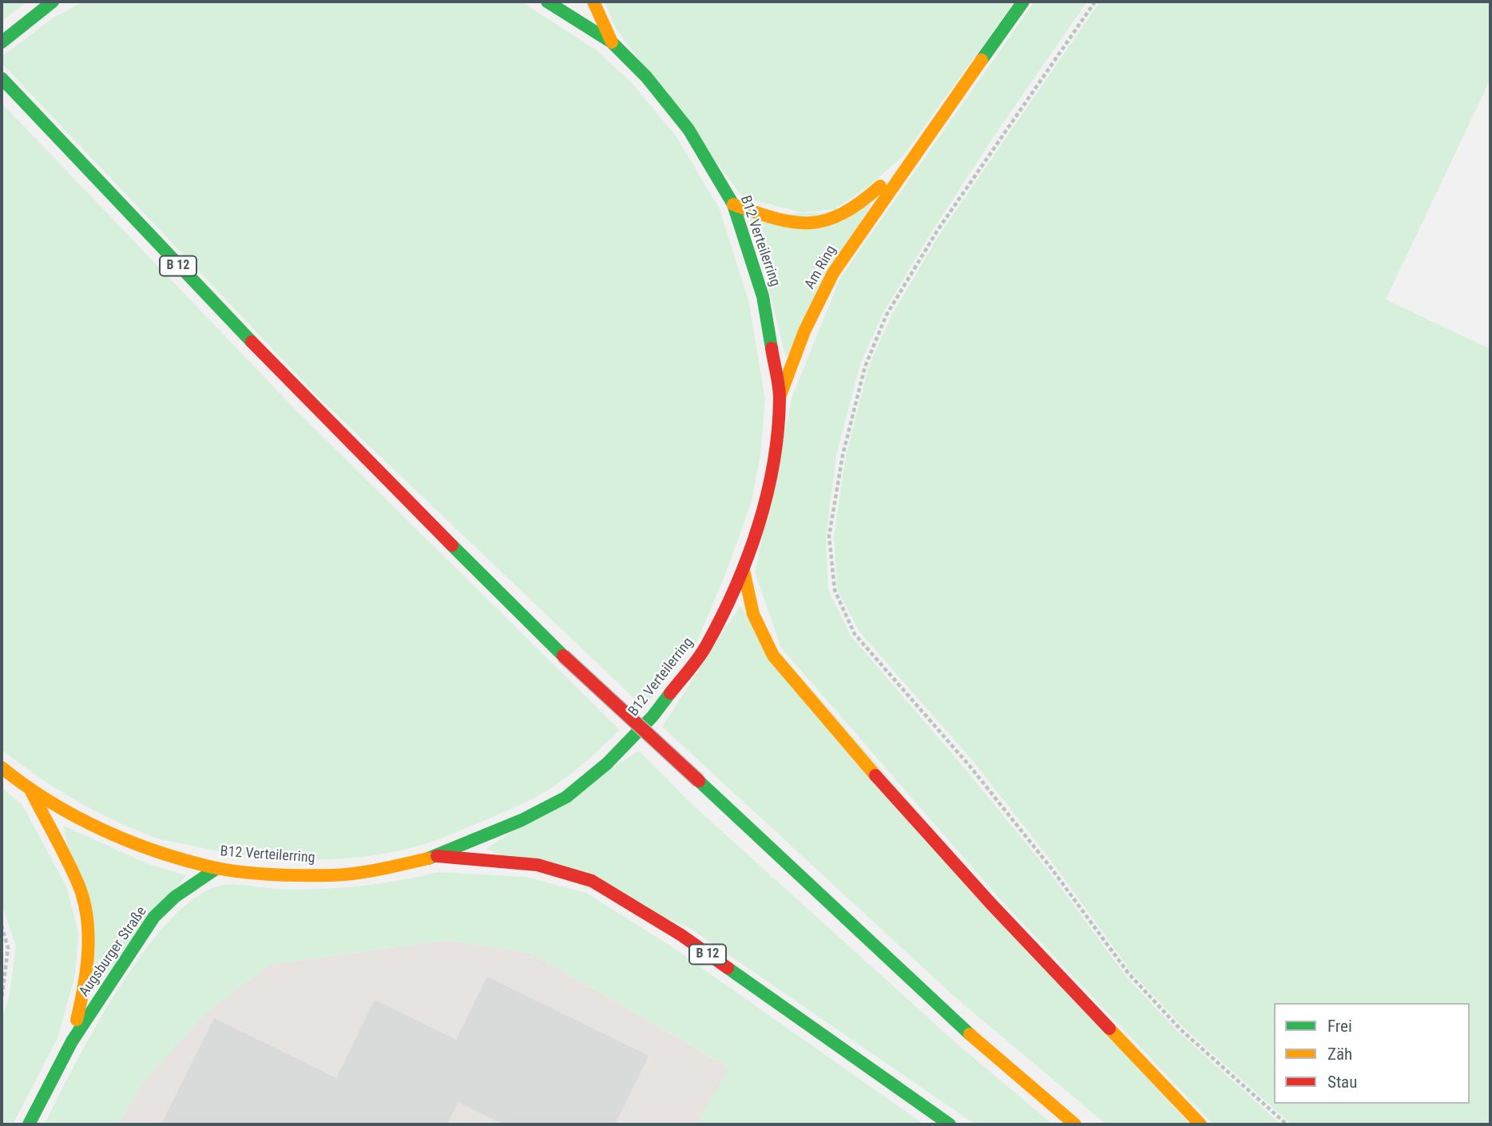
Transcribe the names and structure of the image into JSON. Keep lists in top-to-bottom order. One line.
{"streets":{"main road":["B12 Verteilerring","B 12","Am Ring","Augsburger Straße"]},"crossings":[["B12 Verteilerring","B 12"],["B12 Verteilerring","Am Ring"],["B12 Verteilerring","Augsburger Straße"]],"legend":["Frei","Zäh","Stau"]}
